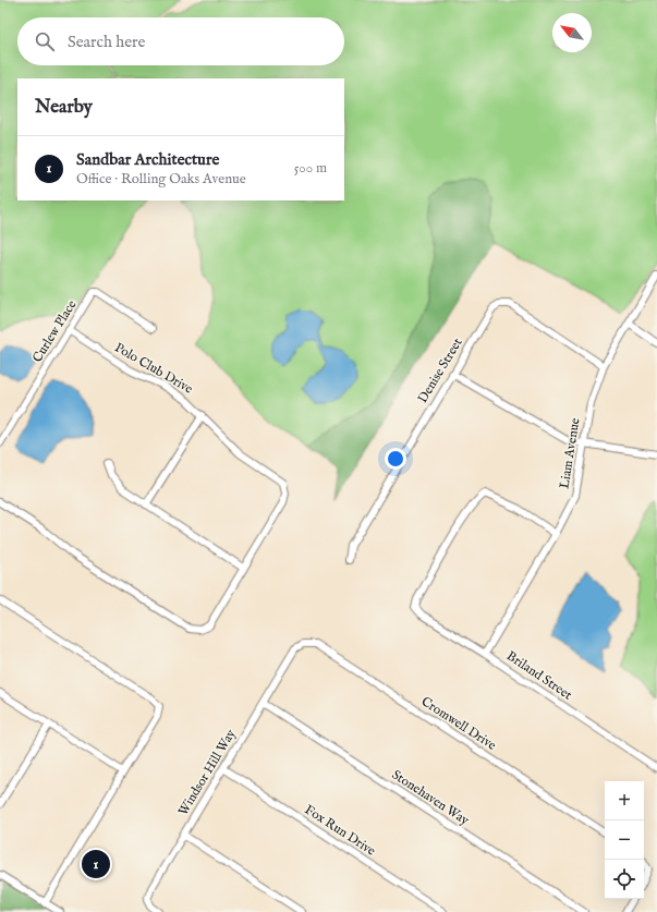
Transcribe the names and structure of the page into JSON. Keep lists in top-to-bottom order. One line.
{"streets":{"street":["Curlew Place","Polo Club Drive","Denise Street","Liam Avenue","Briland Street","Cromwell Drive","Windsor Hill Way","Stonehaven Way","Fox Run Drive"]},"crossings":[["Curlew Place","Polo Club Drive"],["Denise Street","Liam Avenue"],["Liam Avenue","Briland Street"],["Cromwell Drive","Windsor Hill Way"],["Windsor Hill Way","Stonehaven Way"],["Windsor Hill Way","Fox Run Drive"]],"north":"top left","page":{"search":"Search here","heading":"Nearby","list":[{"mark":"1","name":"Sandbar Architecture","note":"Office · Rolling Oaks Avenue","value":"500 m"}],"map_buttons":["+","−"],"pins":"1"}}
